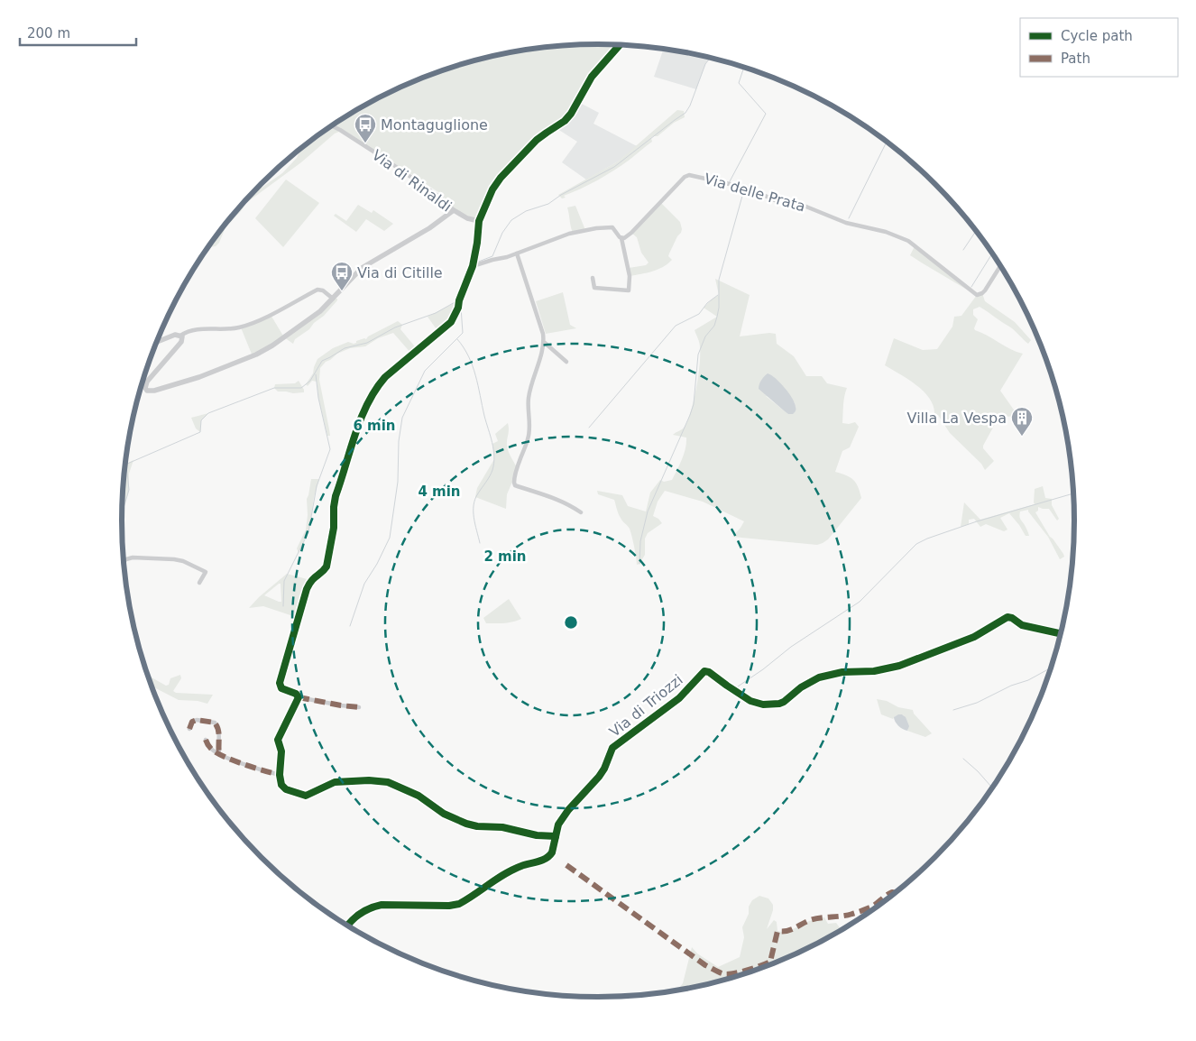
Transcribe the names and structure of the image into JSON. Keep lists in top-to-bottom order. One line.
{"streets":{"street":["Via di Rinaldi","Via delle Prata","Via di Triozzi"]},"places":{"bus stop":["Montaguglione","Via di Citille"],"building":["Villa La Vespa"]},"legend":["Cycle path","Path"],"scale_bar":"200 m","rings":["6 min","4 min","2 min"]}
